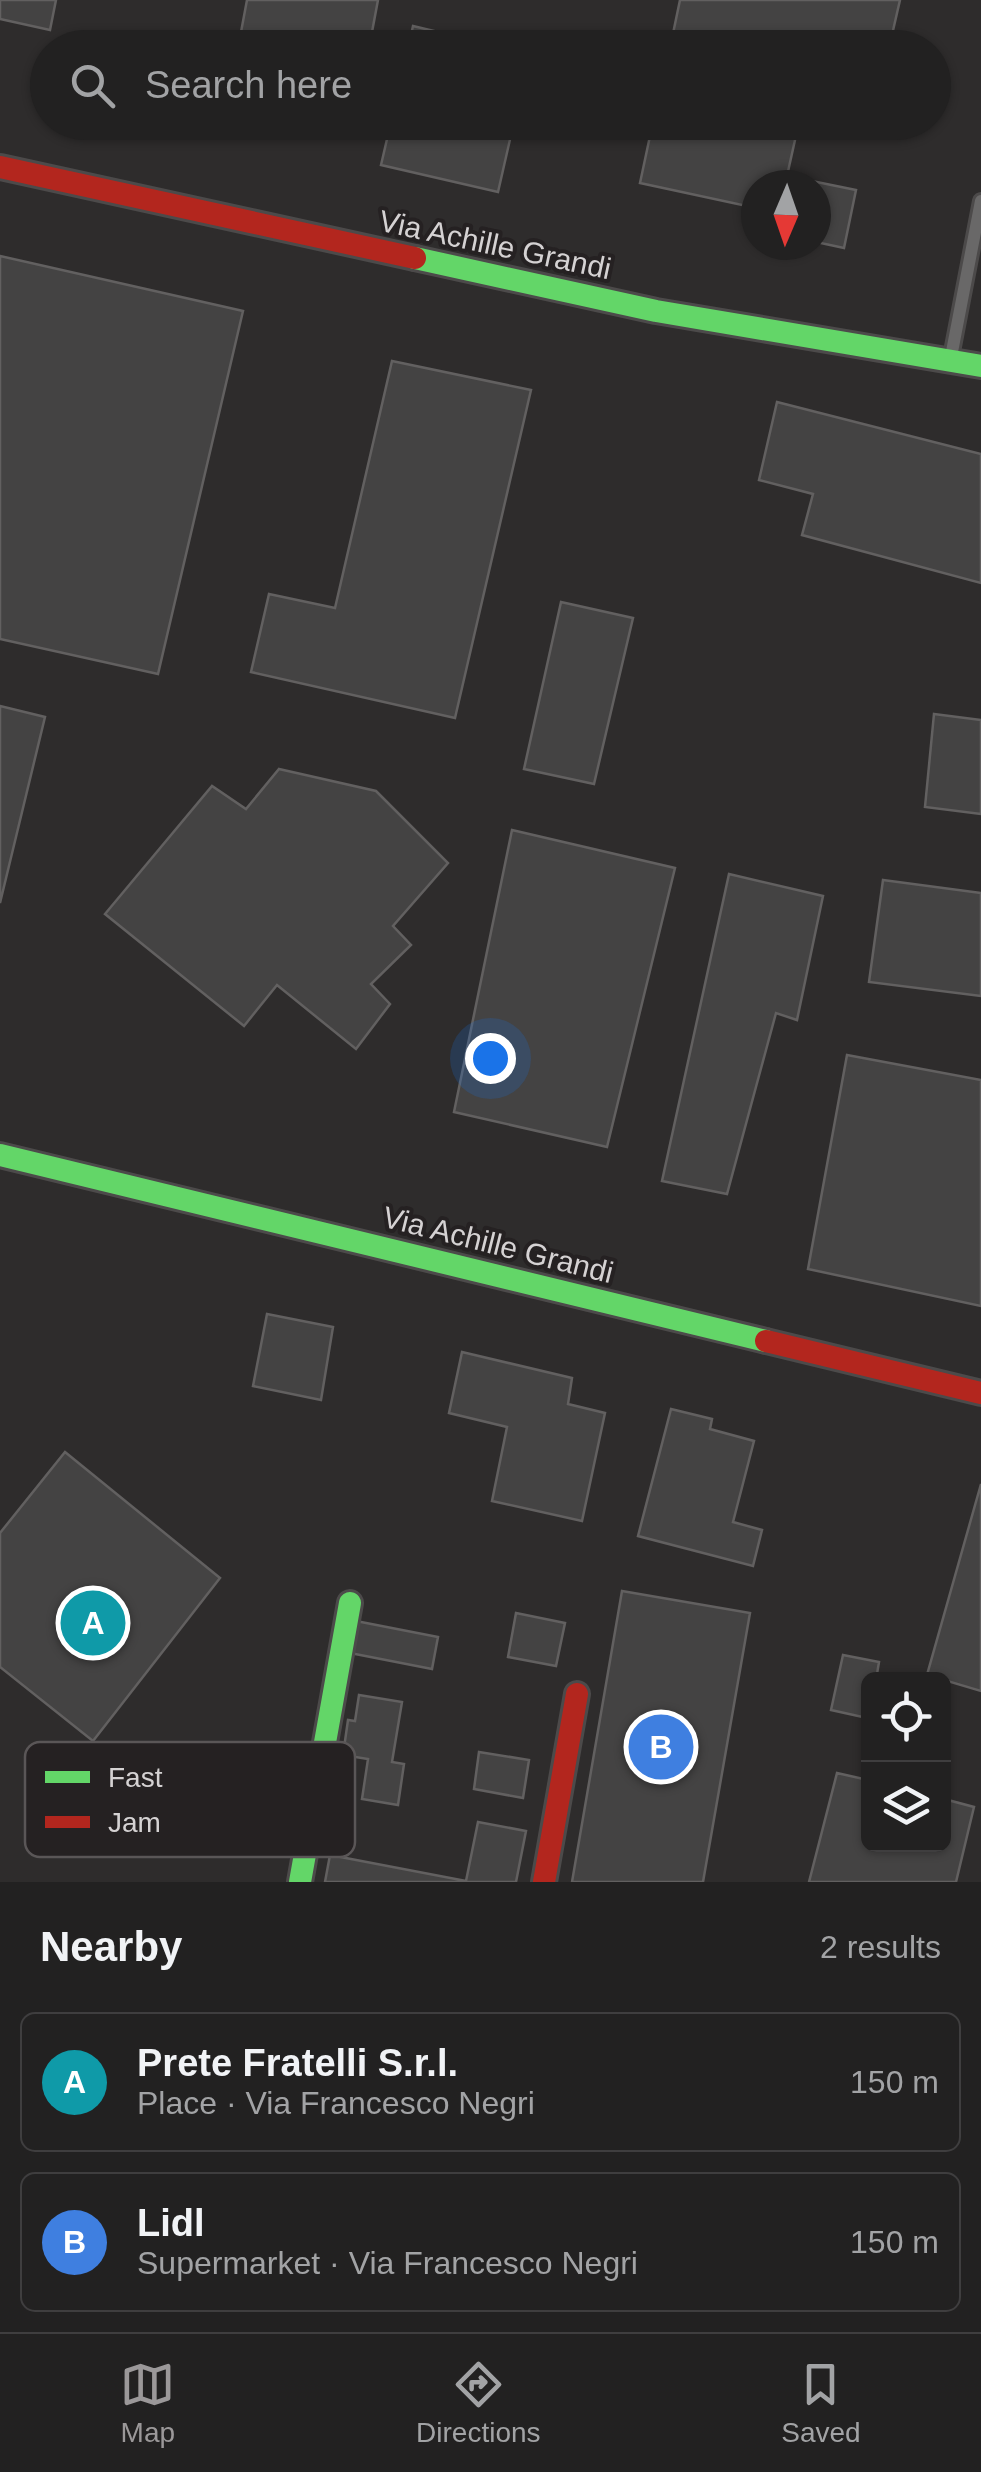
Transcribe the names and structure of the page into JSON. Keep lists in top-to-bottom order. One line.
{"streets":{"street":["Via Achille Grandi"]},"legend":["Fast","Jam"],"north":"bottom","page":{"search":"Search here","pins":["A","B"],"heading":["Nearby","2 results"],"list":[{"mark":"A","name":"Prete Fratelli S.r.l.","note":"Place · Via Francesco Negri","value":"150 m"},{"mark":"B","name":"Lidl","note":"Supermarket · Via Francesco Negri","value":"150 m"}],"nav":["Map","Directions","Saved"]}}
